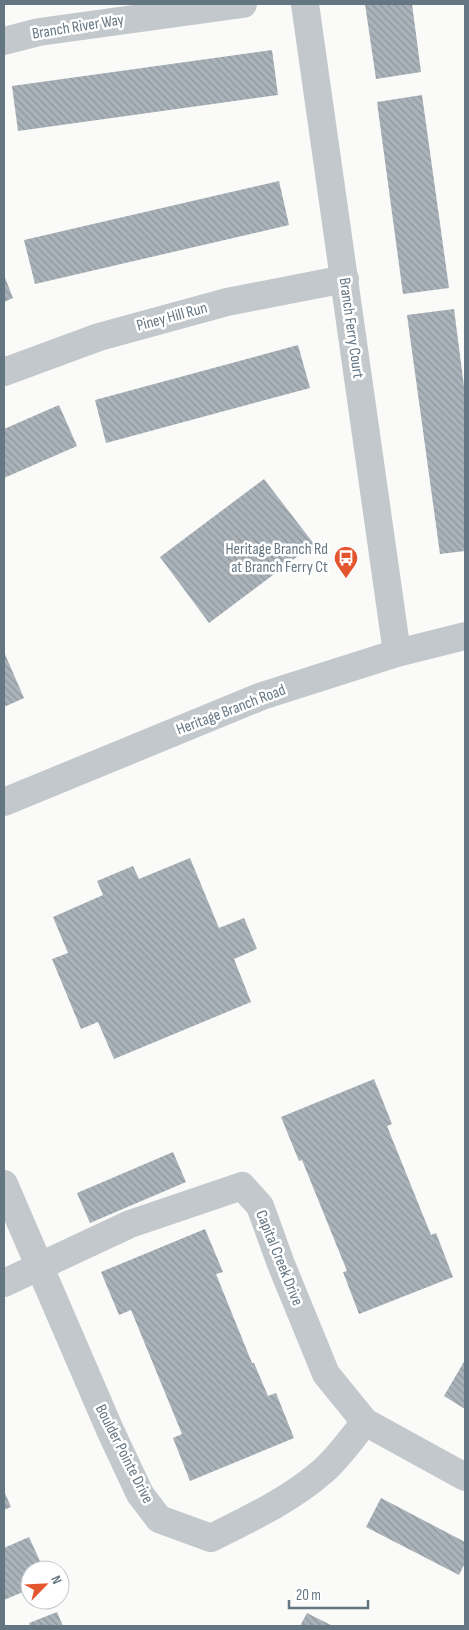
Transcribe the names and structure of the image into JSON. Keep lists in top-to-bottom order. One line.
{"streets":{"street":["Branch River Way","Piney Hill Run","Branch Ferry Court","Heritage Branch Road","Capital Creek Drive","Boulder Pointe Drive"]},"crossings":[["Piney Hill Run","Branch Ferry Court"],["Branch Ferry Court","Heritage Branch Road"],["Capital Creek Drive","Boulder Pointe Drive"]],"places":{"bus stop":["Heritage Branch Rd at Branch Ferry Ct"]},"scale_bar":"20 m","north":"top right"}
